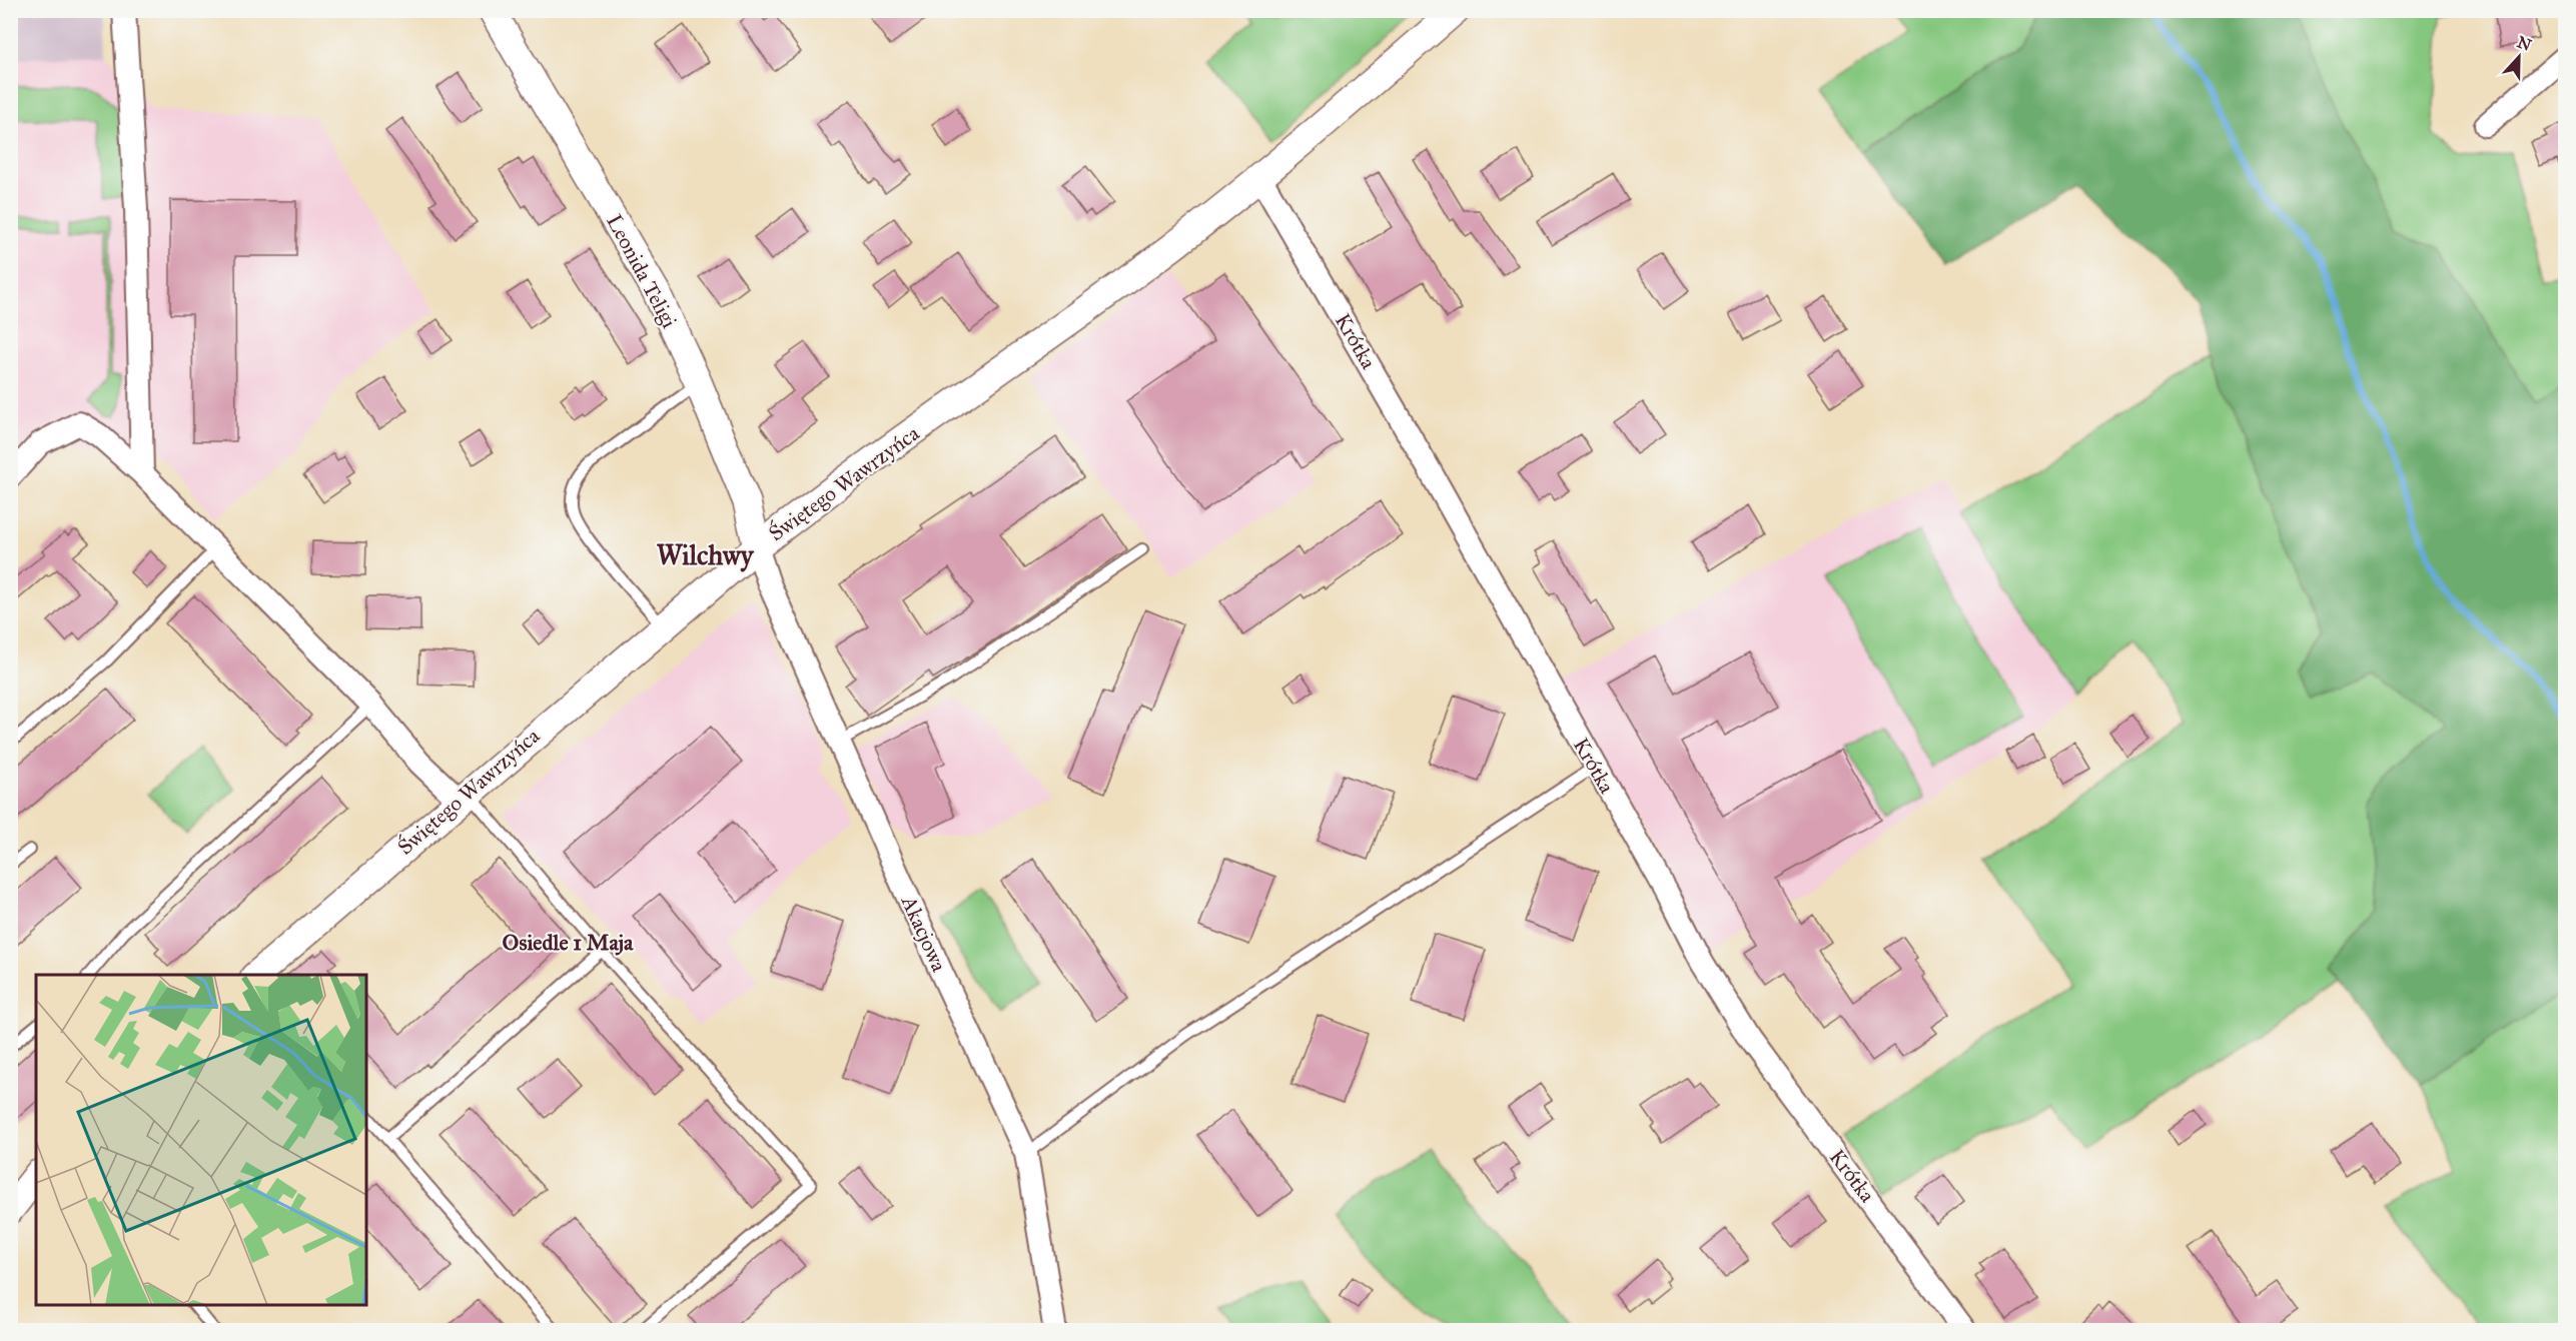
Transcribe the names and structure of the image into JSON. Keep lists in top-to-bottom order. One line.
{"streets":{"street":["Leonida Teligi","Krótka","Świętego Wawrzyńca","Akacjowa"]},"crossings":[["Leonida Teligi","Świętego Wawrzyńca"],["Leonida Teligi","Akacjowa"],["Krótka","Świętego Wawrzyńca"],["Świętego Wawrzyńca","Akacjowa"]],"districts":["Wilchwy","Osiedle 1 Maja"],"north":"top"}
